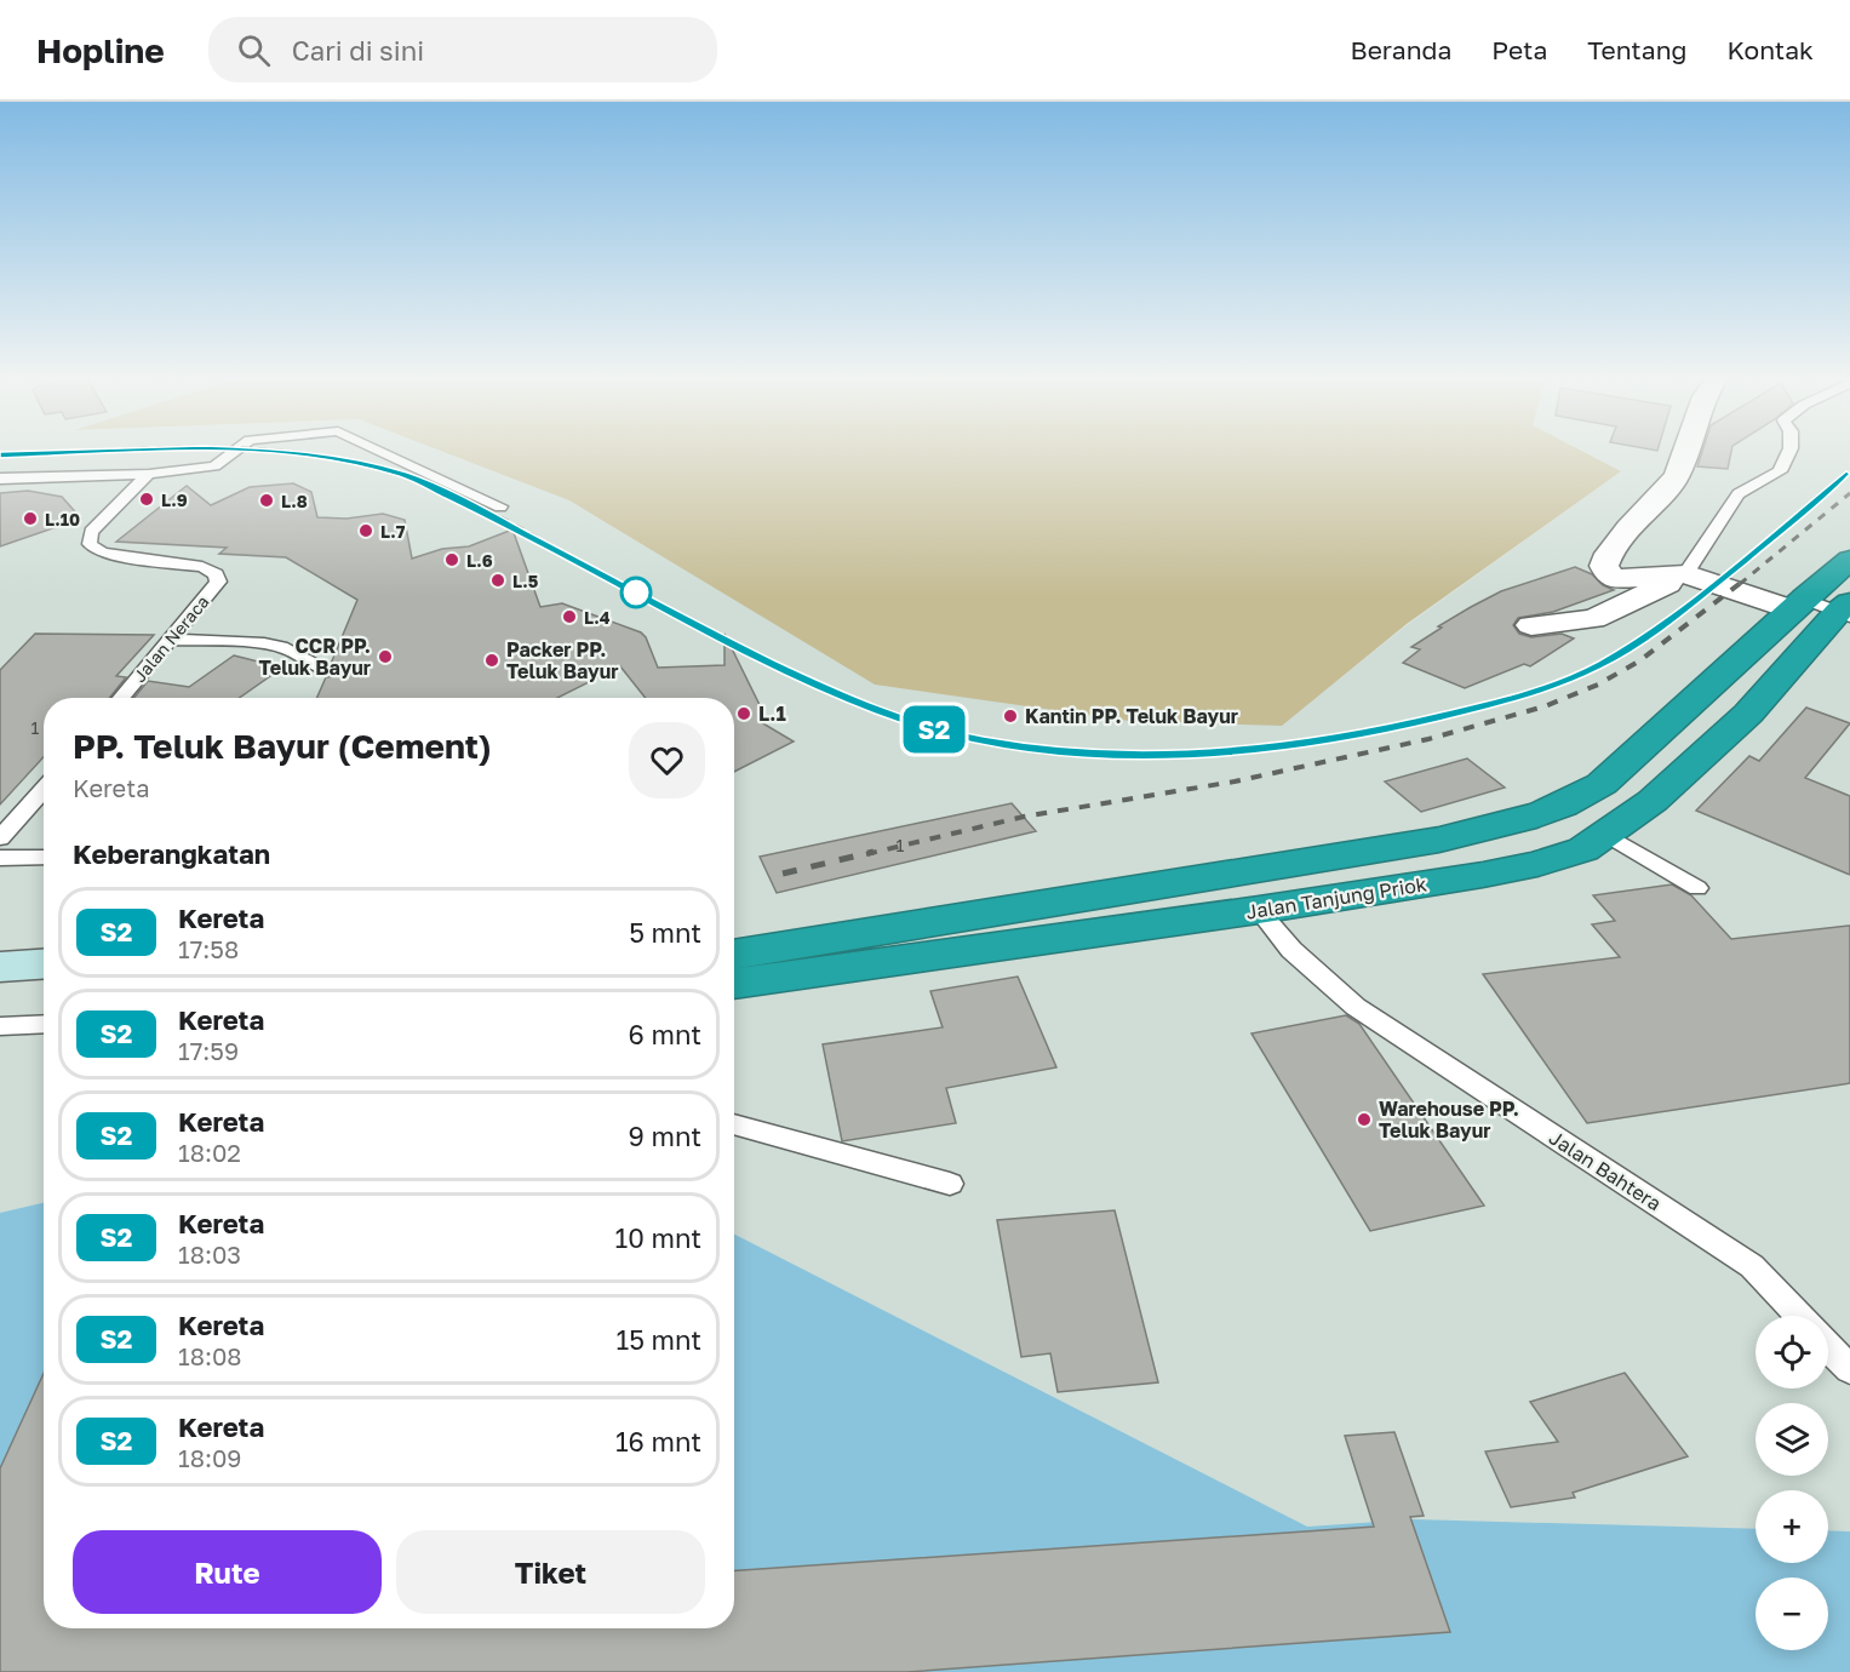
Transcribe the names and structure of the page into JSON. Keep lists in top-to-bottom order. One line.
{"streets":{"highway":["Jalan Tanjung Priok"],"lane":["Jalan Neraca","Jalan Bahtera"]},"crossings":[["Jalan Tanjung Priok","Jalan Bahtera"]],"places":["L.9","L.8","L.10","L.7","L.6","L.5","L.4","CCR PP. Teluk Bayur","Packer PP. Teluk Bayur","L.1","Kantin PP. Teluk Bayur","Warehouse PP. Teluk Bayur"],"house_numbers":["1","1"],"page":{"header":"Hopline","search":"Cari di sini","nav":["Beranda","Peta","Tentang","Kontak"],"on_map":"S2","heading":[["PP. Teluk Bayur (Cement)","Kereta"],"Keberangkatan"],"list":[{"mark":"S2","name":"Kereta","note":"17:58","value":"5 mnt"},{"mark":"S2","name":"Kereta","note":"17:59","value":"6 mnt"},{"mark":"S2","name":"Kereta","note":"18:02","value":"9 mnt"},{"mark":"S2","name":"Kereta","note":"18:03","value":"10 mnt"},{"mark":"S2","name":"Kereta","note":"18:08","value":"15 mnt"},{"mark":"S2","name":"Kereta","note":"18:09","value":"16 mnt"}],"map_buttons":["+","−"],"buttons":["Rute","Tiket"]}}
